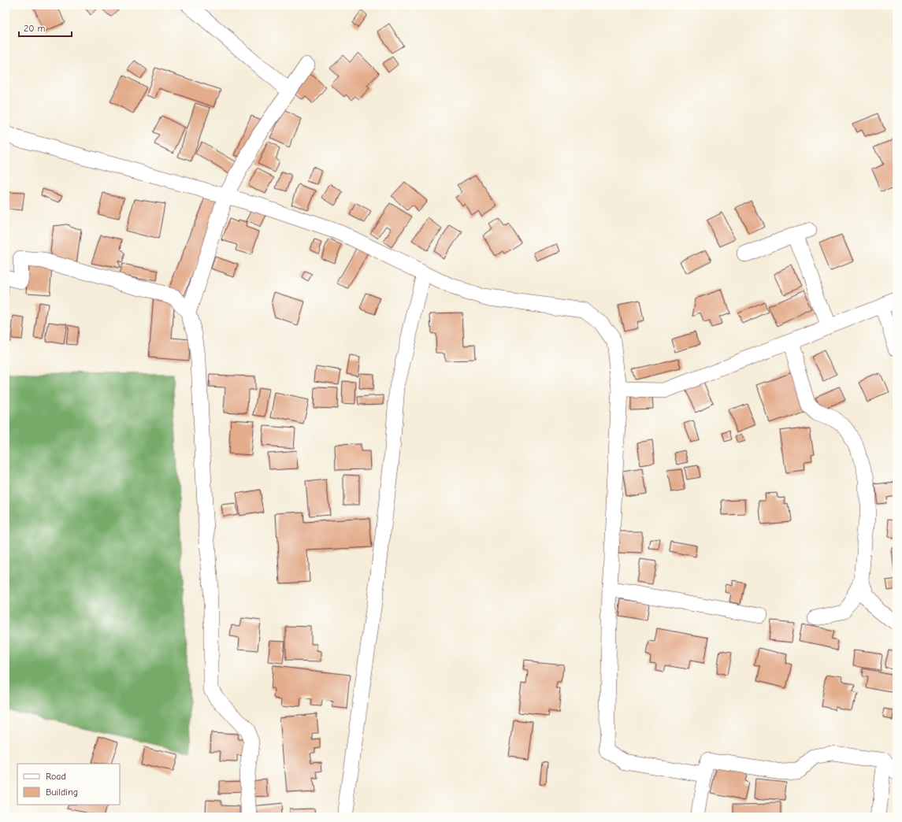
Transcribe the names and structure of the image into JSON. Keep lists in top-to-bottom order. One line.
{"legend":["Road","Building"],"scale_bar":"20 m"}
